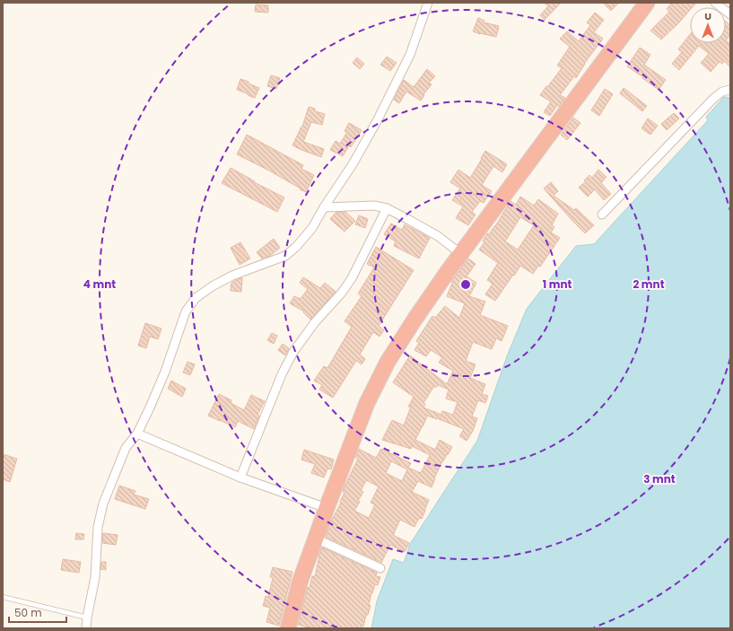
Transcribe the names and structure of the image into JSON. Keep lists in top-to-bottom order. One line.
{"scale_bar":"50 m","north":"top","rings":["1 mnt","2 mnt","4 mnt","3 mnt"]}
